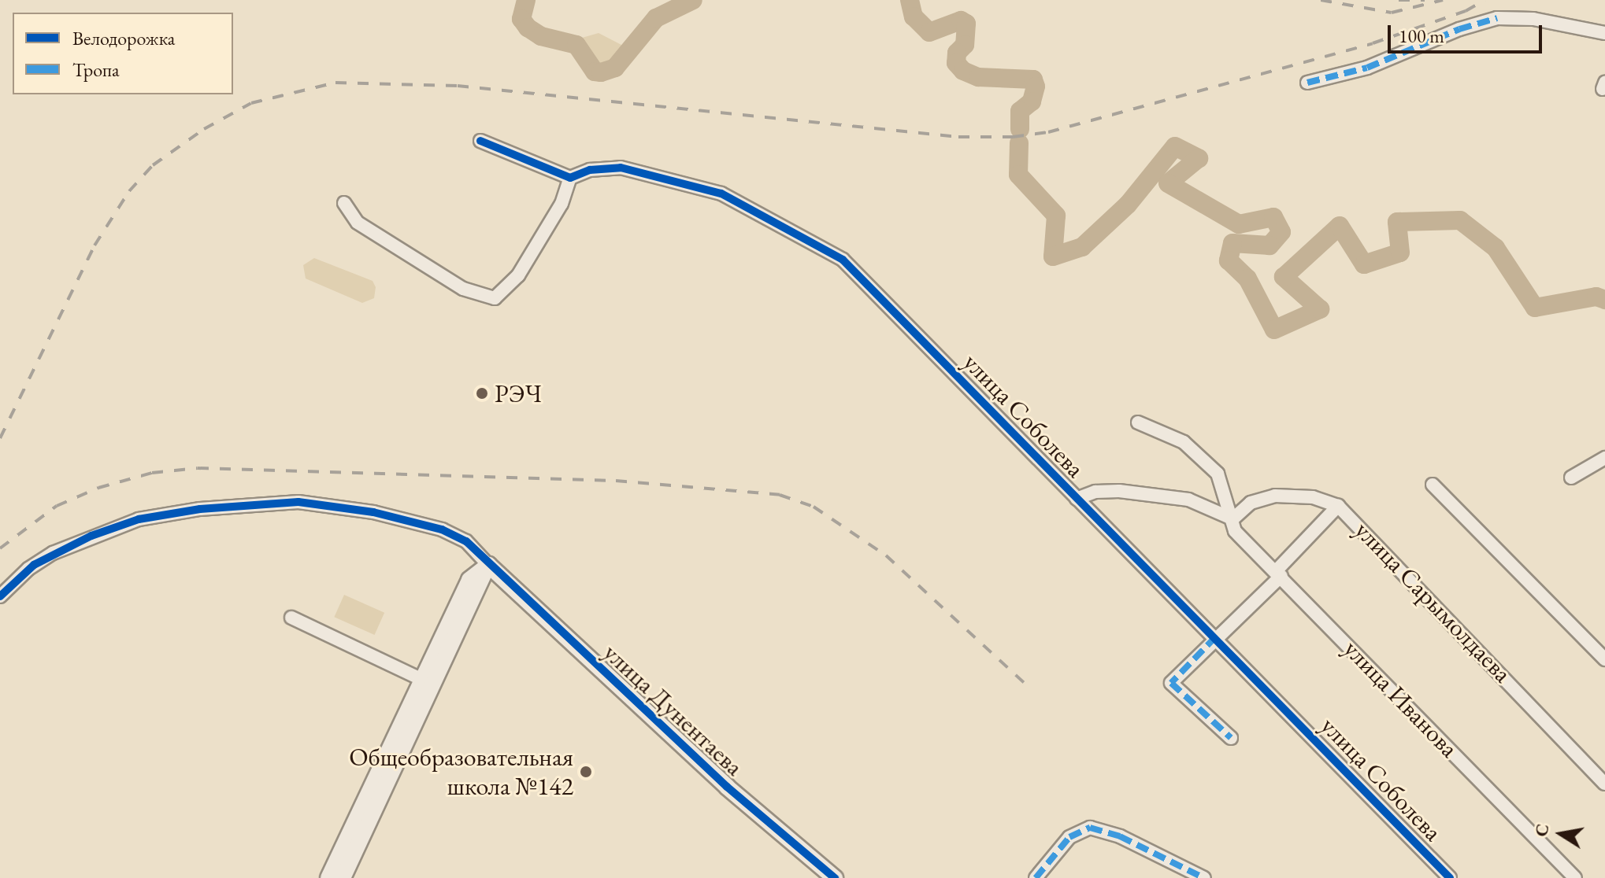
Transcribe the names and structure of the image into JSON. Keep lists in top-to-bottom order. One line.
{"streets":{"street":["улица Соболева","улица Сарымолдаева","улица Иванова","улица Дунентаева"]},"crossings":[["улица Сарымолдаева","улица Иванова"]],"places":["РЭЧ","Общеобразовательная школа №142"],"legend":["Велодорожка","Тропа"],"scale_bar":"100 m","north":"left"}
